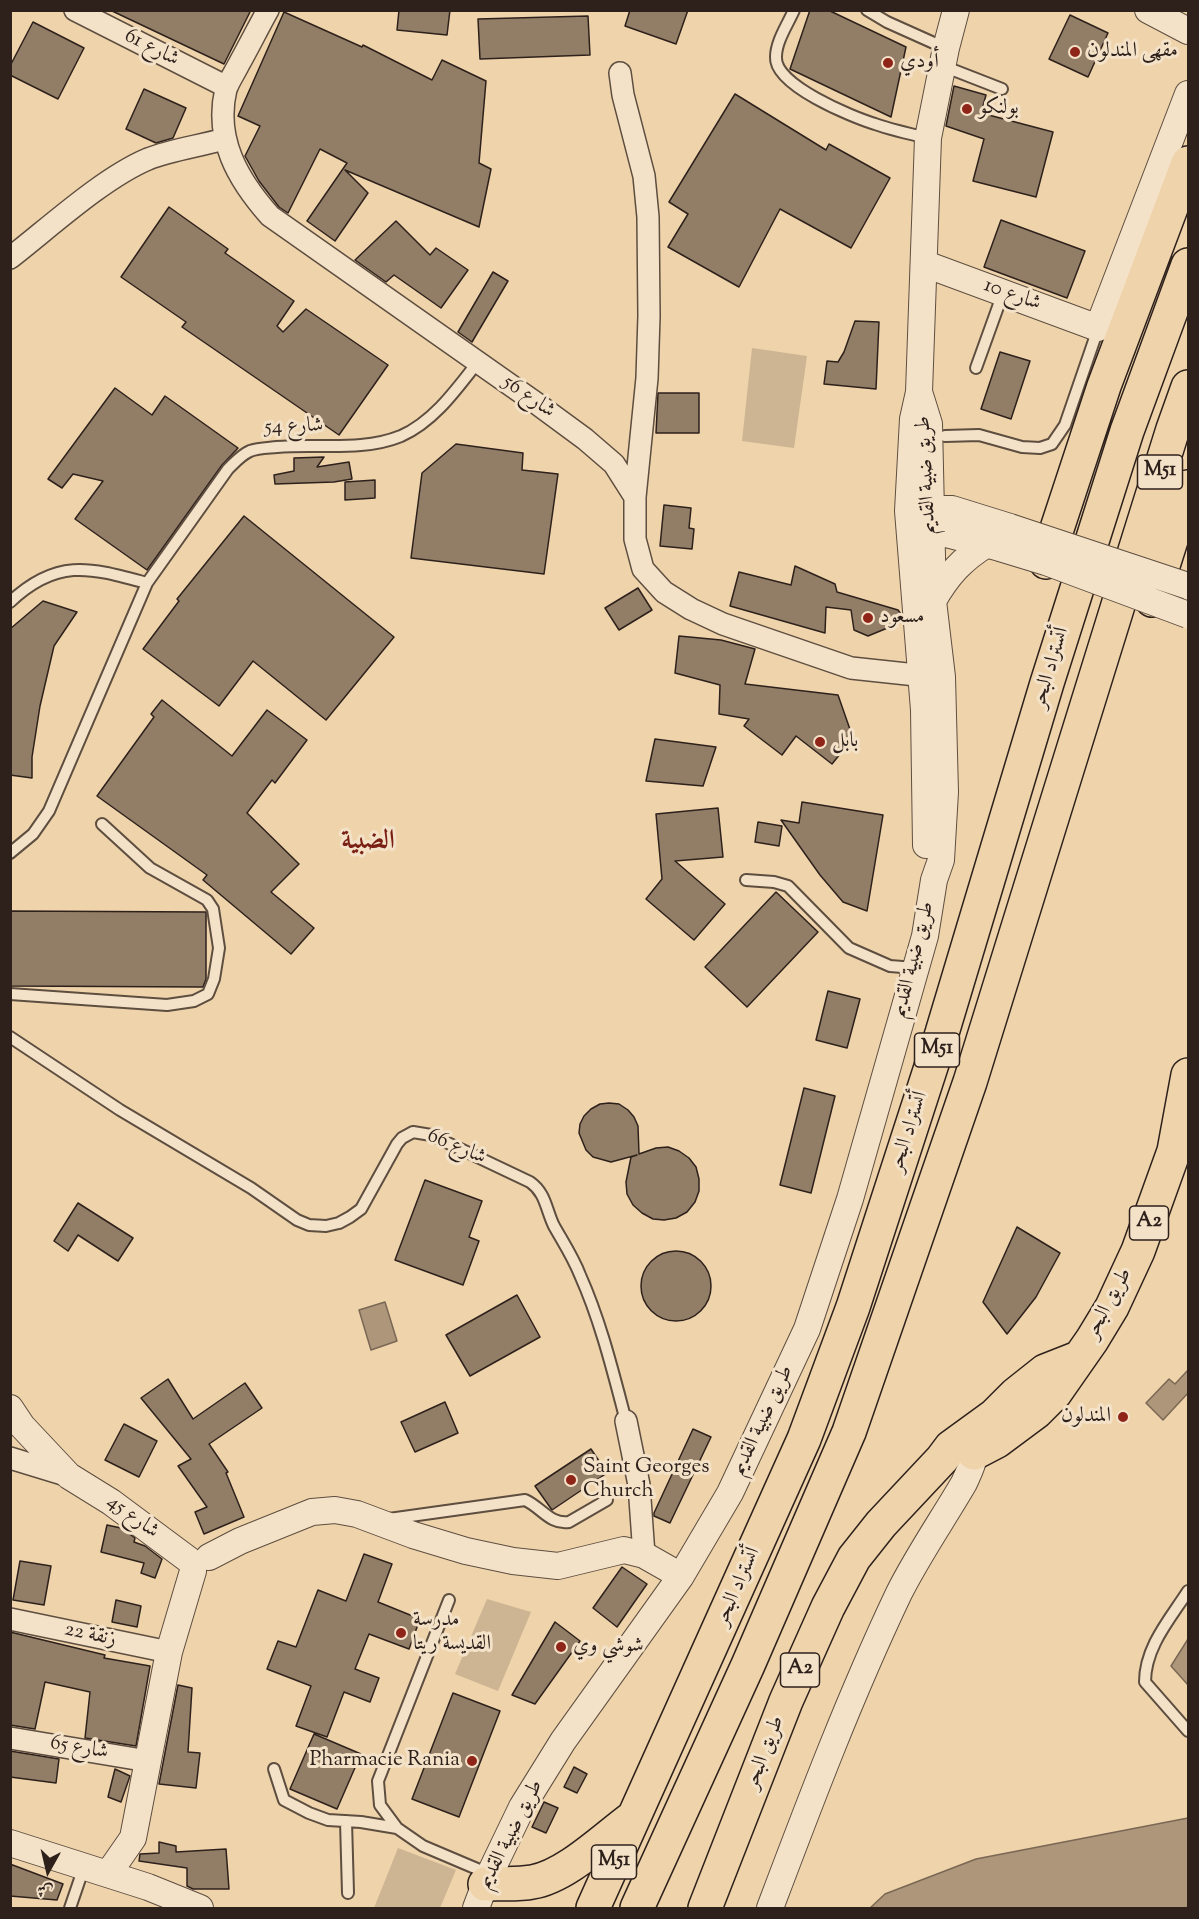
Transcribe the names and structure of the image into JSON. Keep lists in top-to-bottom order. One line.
{"streets":{"highway":["M51","أتستراد البحر","A2","طريق البحر"],"street":["شارع 61","شارع 10","شارع 56","طريق ضبية القديم","شارع 66","شارع 45","زنقة 22","شارع 65"],"lane":["شارع 54"]},"crossings":[["شارع 61","شارع 56"],["شارع 10","طريق ضبية القديم"],["شارع 56","شارع 54"]],"districts":["الضبية"],"places":["مقهى المندلون","أودي","بولنكو","مسعود","بابل","المندلون","Saint Georges Church","مدرسة القديسة ريتا","شوشي وي","Pharmacie Rania"],"north":"bottom"}
